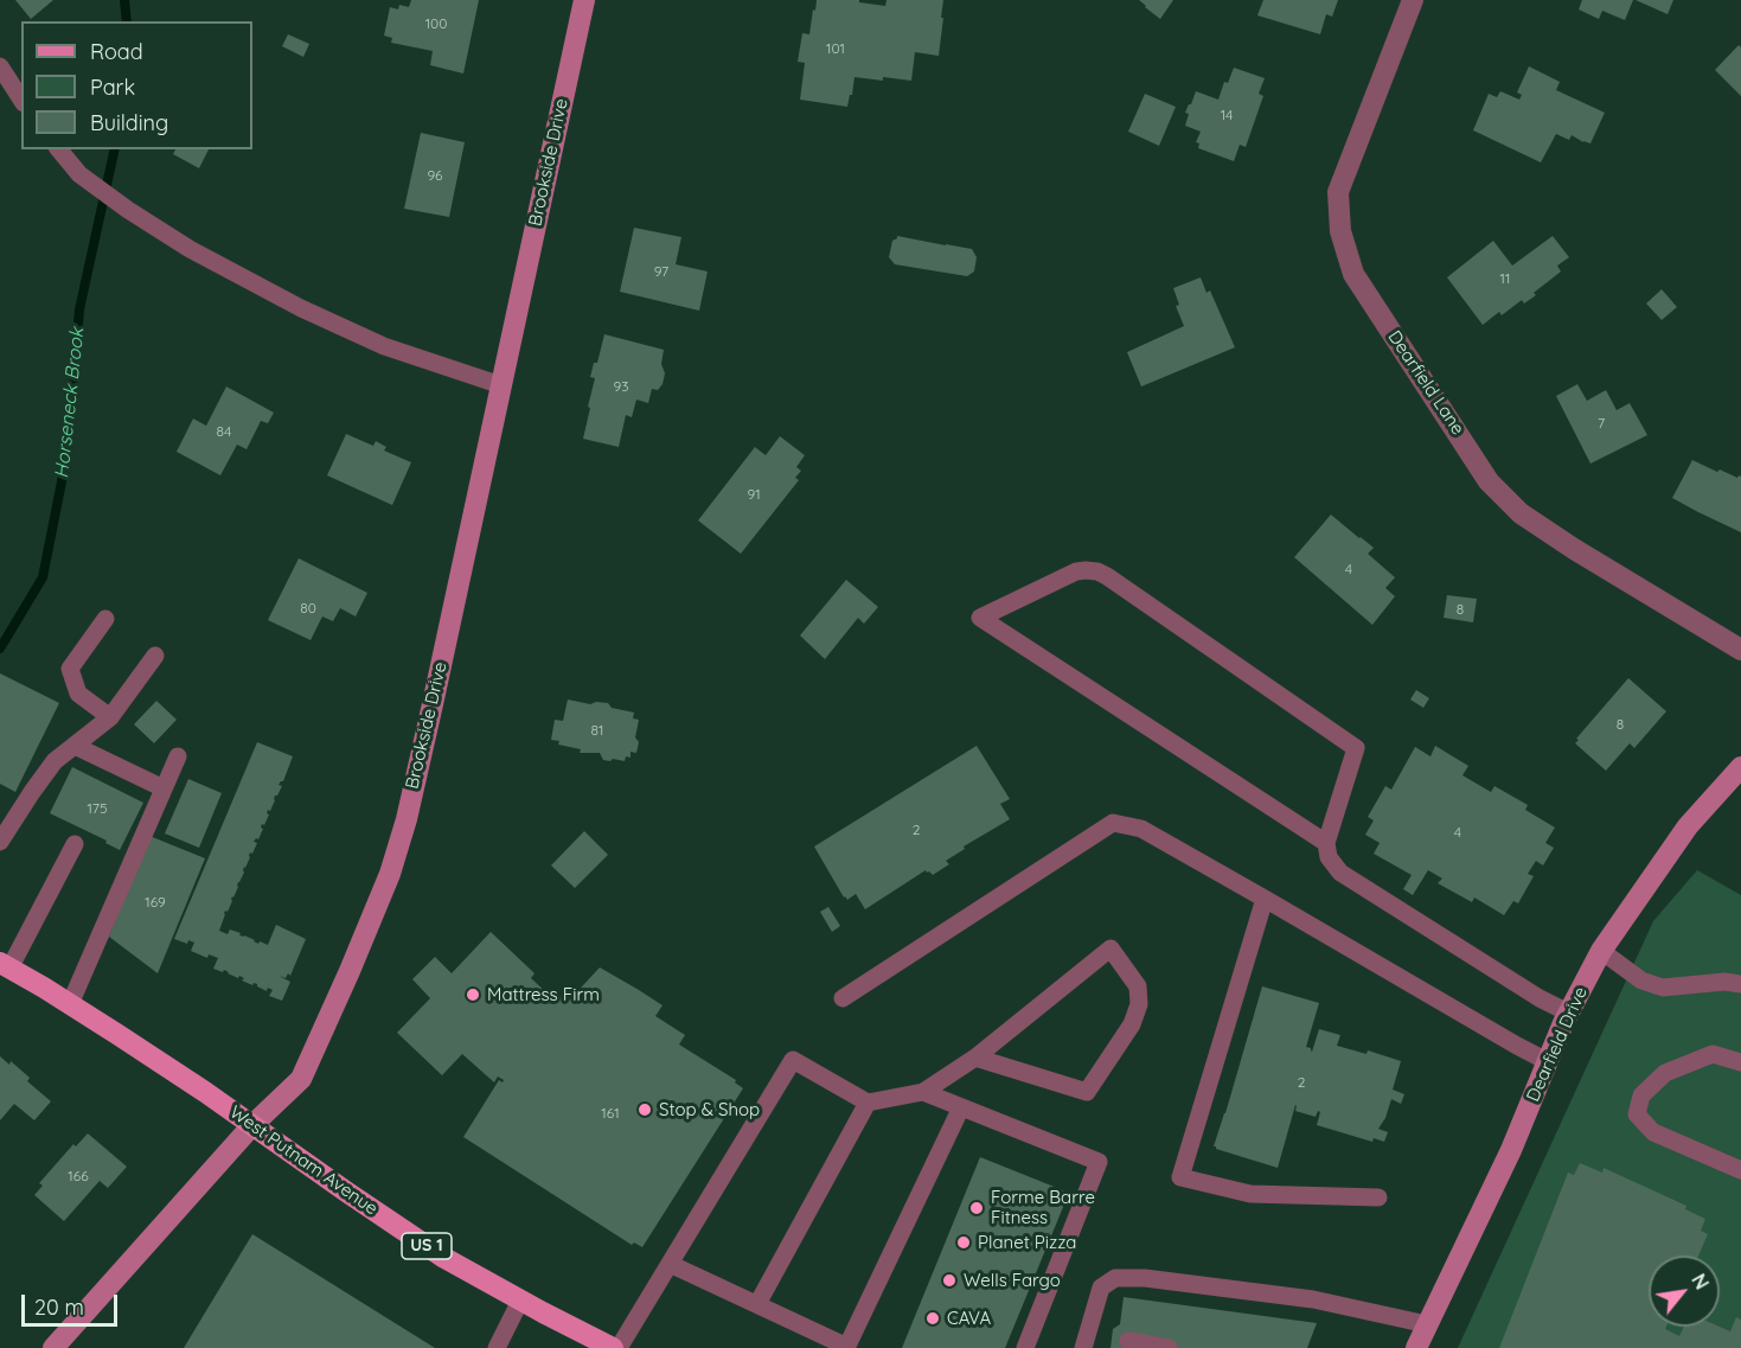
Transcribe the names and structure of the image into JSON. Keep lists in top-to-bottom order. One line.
{"streets":{"main road":["West Putnam Avenue","US 1"],"street":["Brookside Drive","Dearfield Lane","Dearfield Drive"]},"crossings":[["Brookside Drive","West Putnam Avenue"]],"water":["Horseneck Brook"],"places":["Mattress Firm","Stop & Shop","Forme Barre Fitness","Planet Pizza","Wells Fargo","CAVA"],"house_numbers":["100","101","14","96","97","11","93","7","84","91","4","80","8","8","81","175","2","4","169","2","161","166"],"legend":["Road","Park","Building"],"scale_bar":"20 m","north":"top right"}
